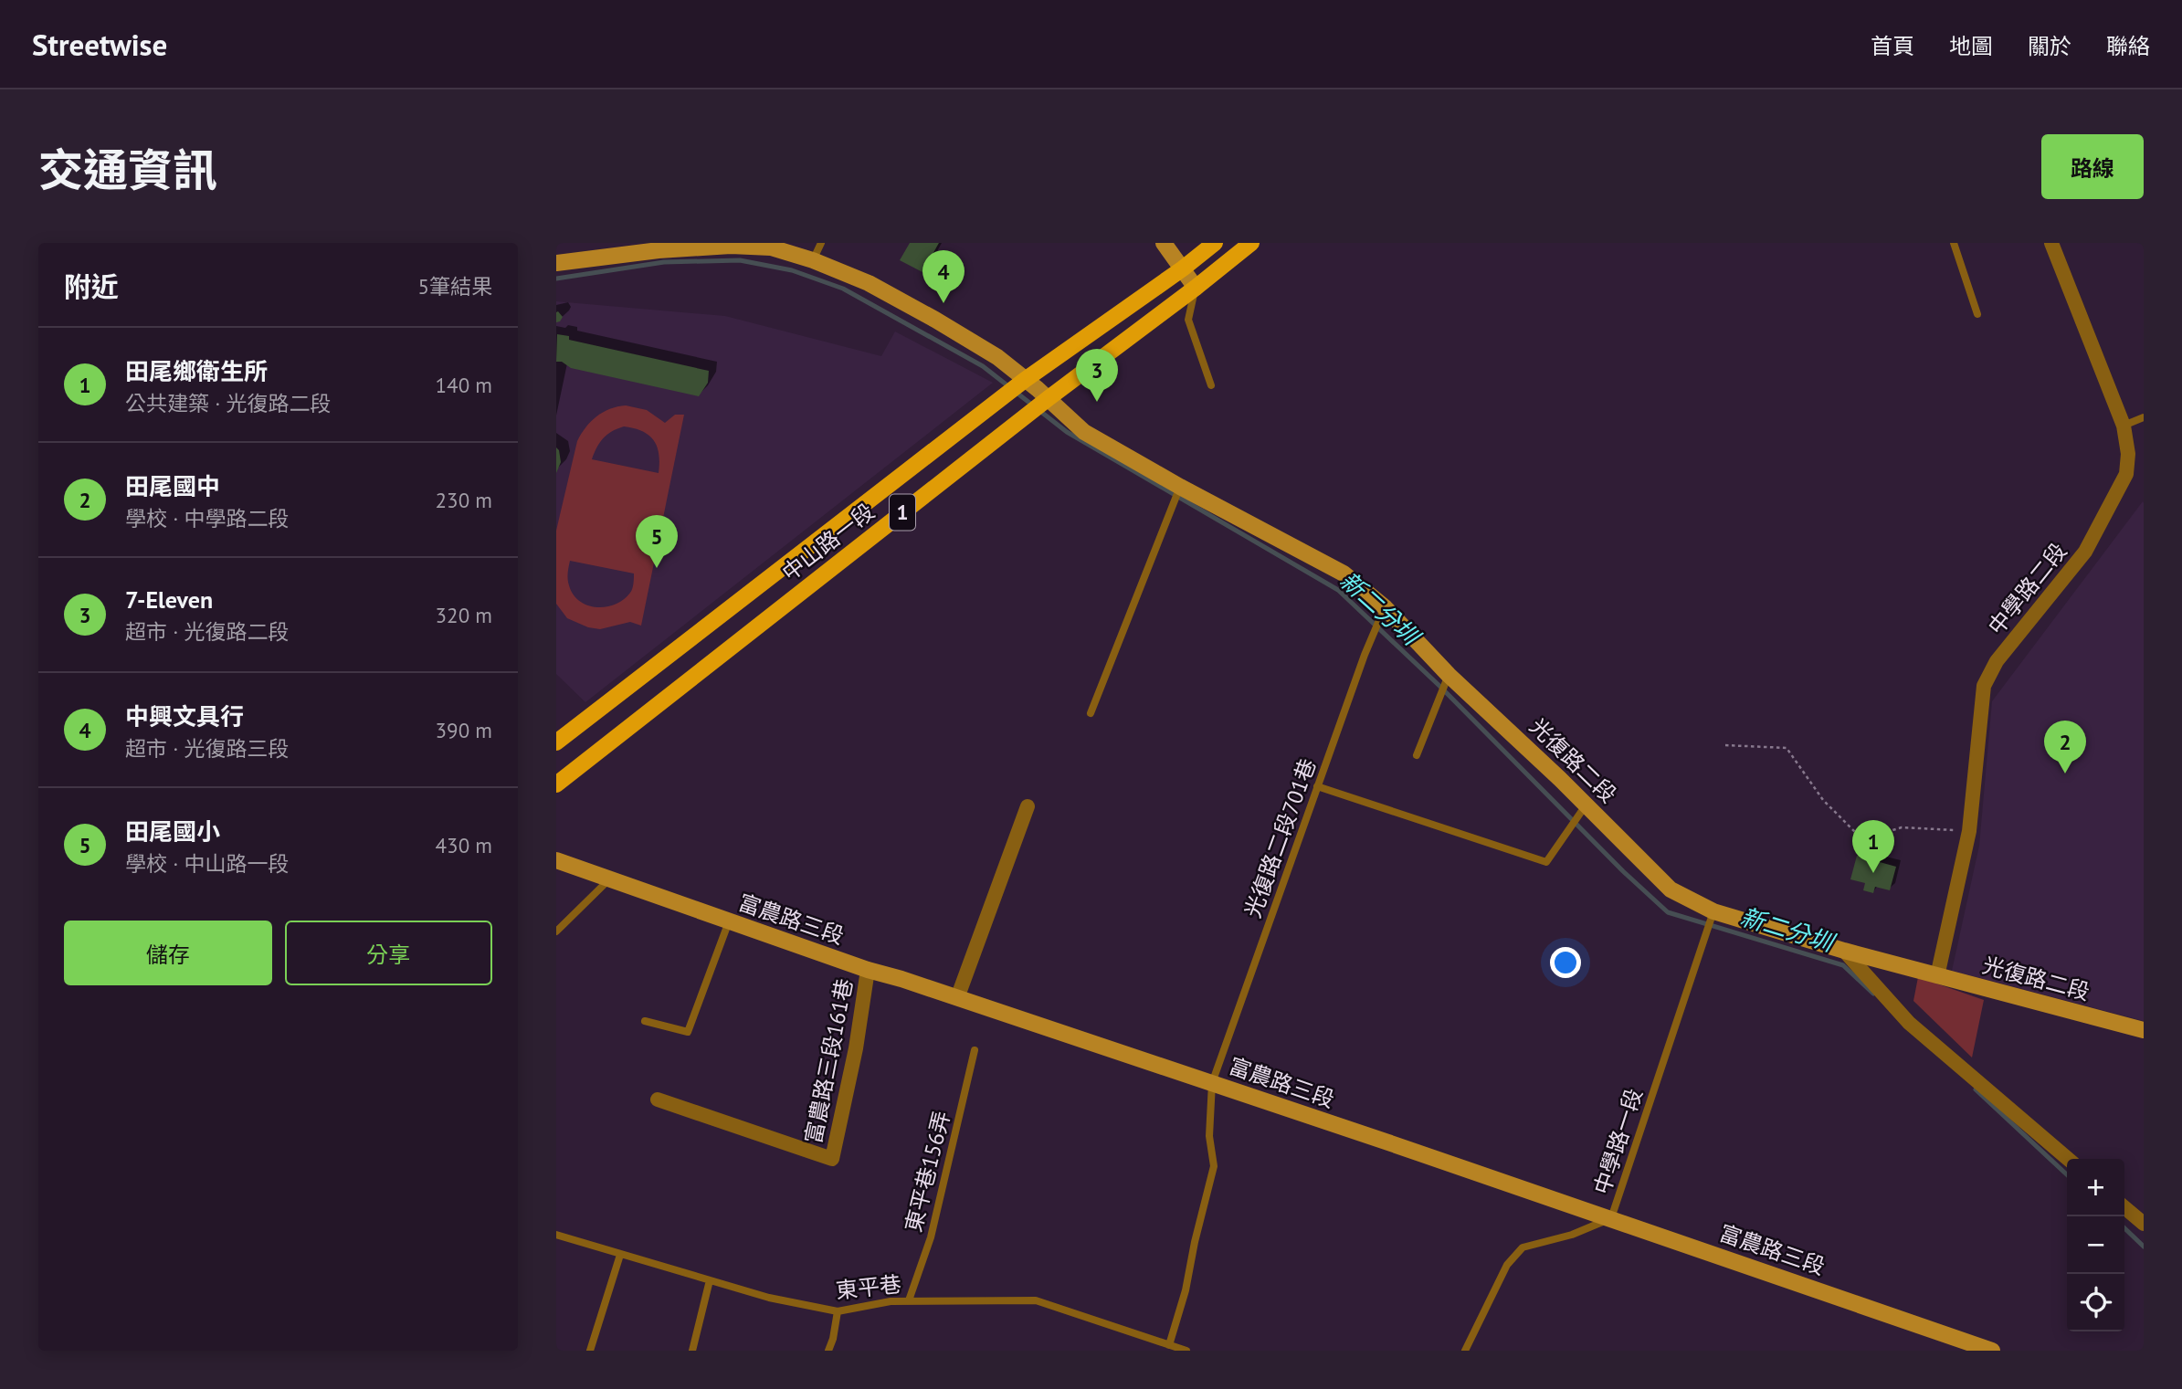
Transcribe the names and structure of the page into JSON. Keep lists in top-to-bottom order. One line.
{"streets":{"main road":["1","中山路一段"],"street":["中學路二段","光復路二段","富農路三段","富農路三段161巷"],"lane":["光復路二段701巷","中學路一段","東平巷156弄","東平巷"]},"crossings":[["中山路一段","光復路二段"],["中學路二段","光復路二段"],["光復路二段","光復路二段701巷"],["光復路二段","中學路一段"],["光復路二段701巷","富農路三段"],["光復路二段701巷","東平巷"],["富農路三段","富農路三段161巷"],["富農路三段","中學路一段"],["東平巷156弄","東平巷"]],"water":["新二分圳"],"page":{"header":"Streetwise","nav":["首頁","地圖","關於","聯絡"],"title":"交通資訊","buttons":["路線",["儲存","分享"]],"heading":["附近","5筆結果"],"pins":["4","3","5","2","1"],"list":[{"mark":"1","name":"田尾鄉衛生所","note":"公共建築 · 光復路二段","value":"140 m"},{"mark":"2","name":"田尾國中","note":"學校 · 中學路二段","value":"230 m"},{"mark":"3","name":"7-Eleven","note":"超市 · 光復路二段","value":"320 m"},{"mark":"4","name":"中興文具行","note":"超市 · 光復路三段","value":"390 m"},{"mark":"5","name":"田尾國小","note":"學校 · 中山路一段","value":"430 m"}],"map_buttons":["+","−"]}}
